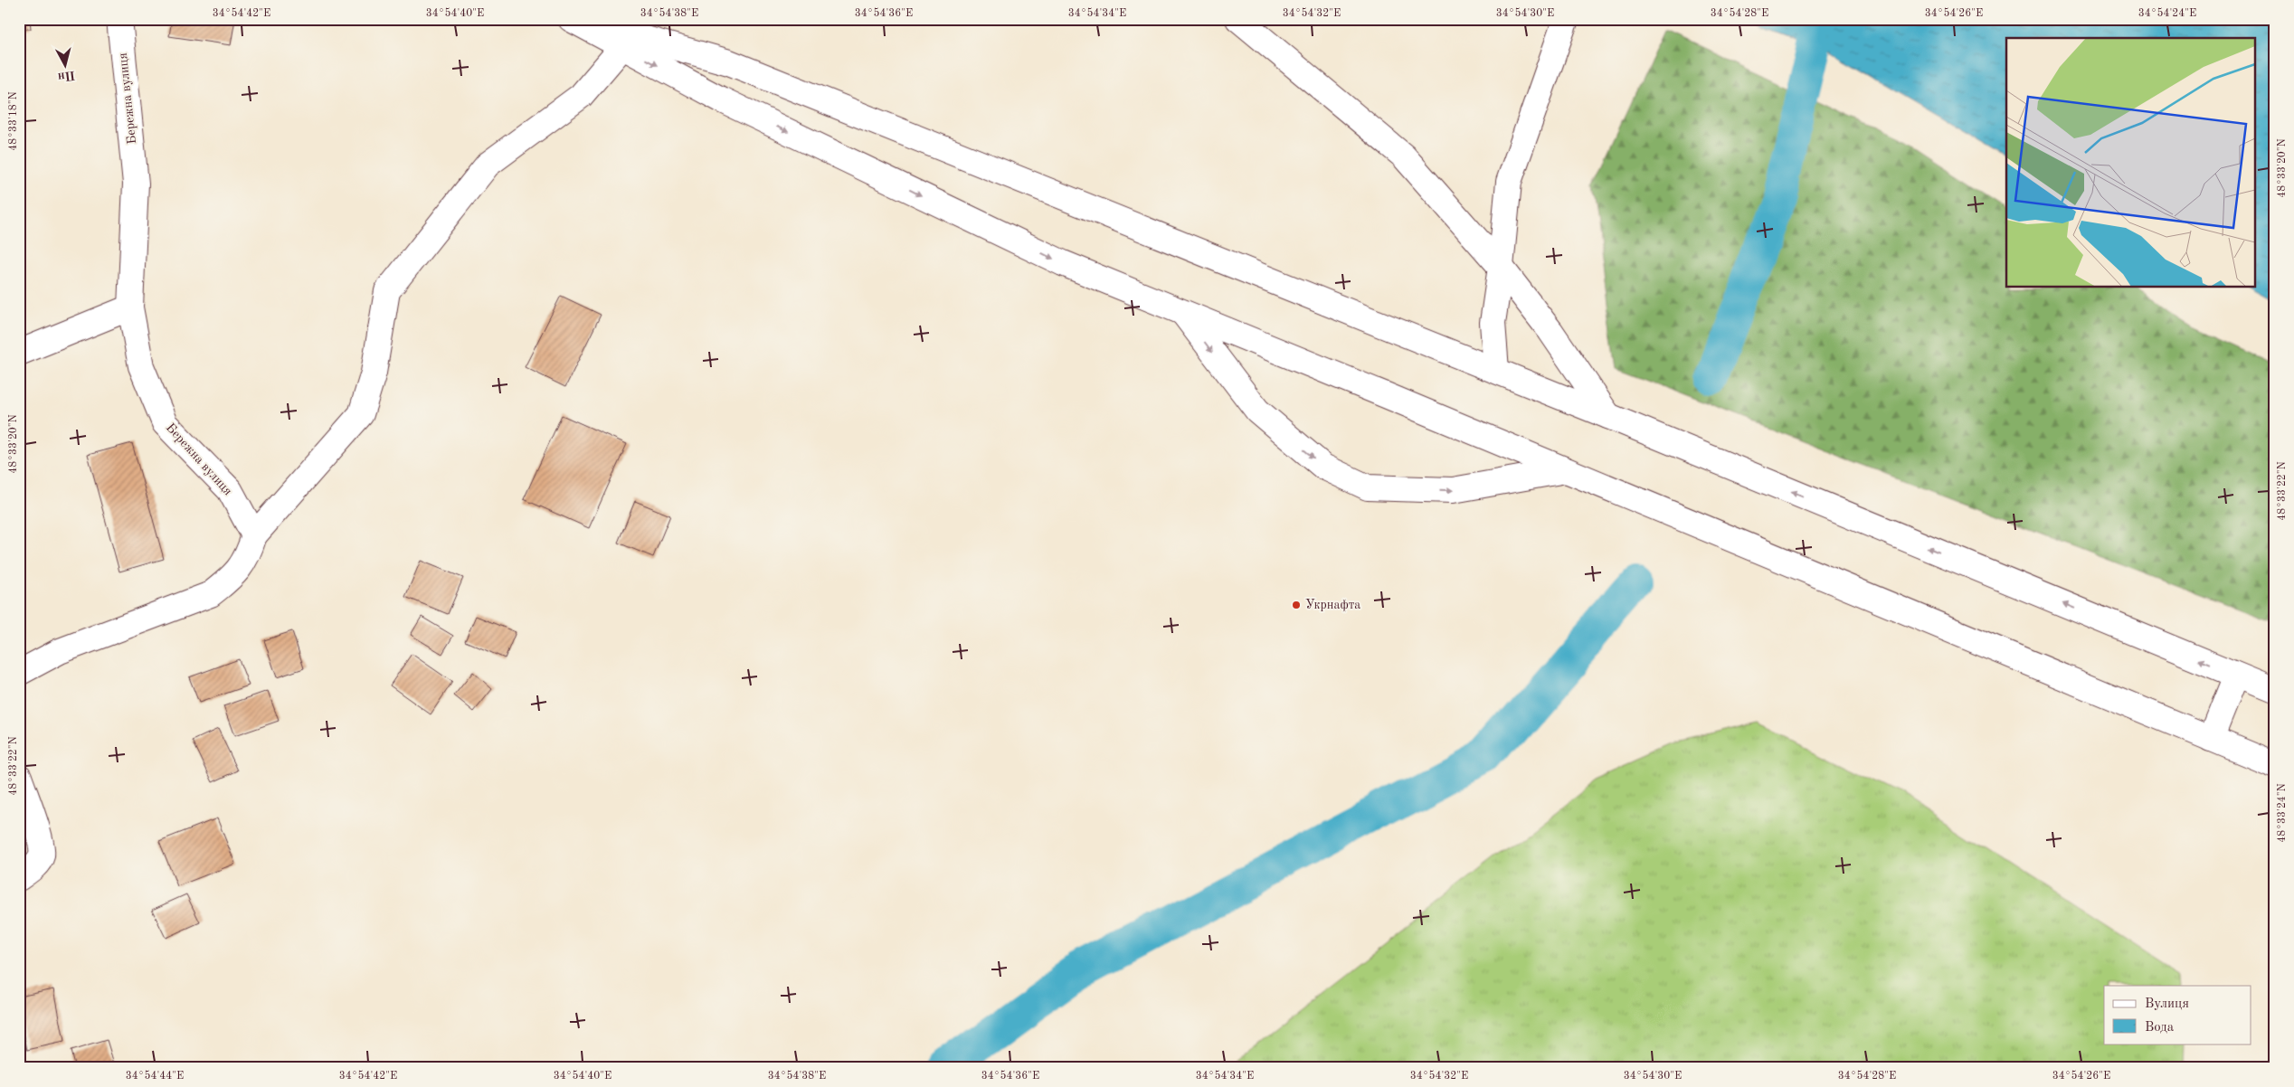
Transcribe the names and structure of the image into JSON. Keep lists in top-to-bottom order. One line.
{"streets":{"street":["Бережна вулиця"]},"places":["Укрнафта"],"legend":["Вулиця","Вода"],"north":"bottom","coordinates":["34°54'42\"E","34°54'40\"E","34°54'38\"E","34°54'36\"E","34°54'34\"E","34°54'32\"E","34°54'30\"E","34°54'28\"E","34°54'26\"E","34°54'24\"E","48°33'18\"N","48°33'20\"N","48°33'22\"N","48°33'24\"N","34°54'44\"E"]}
